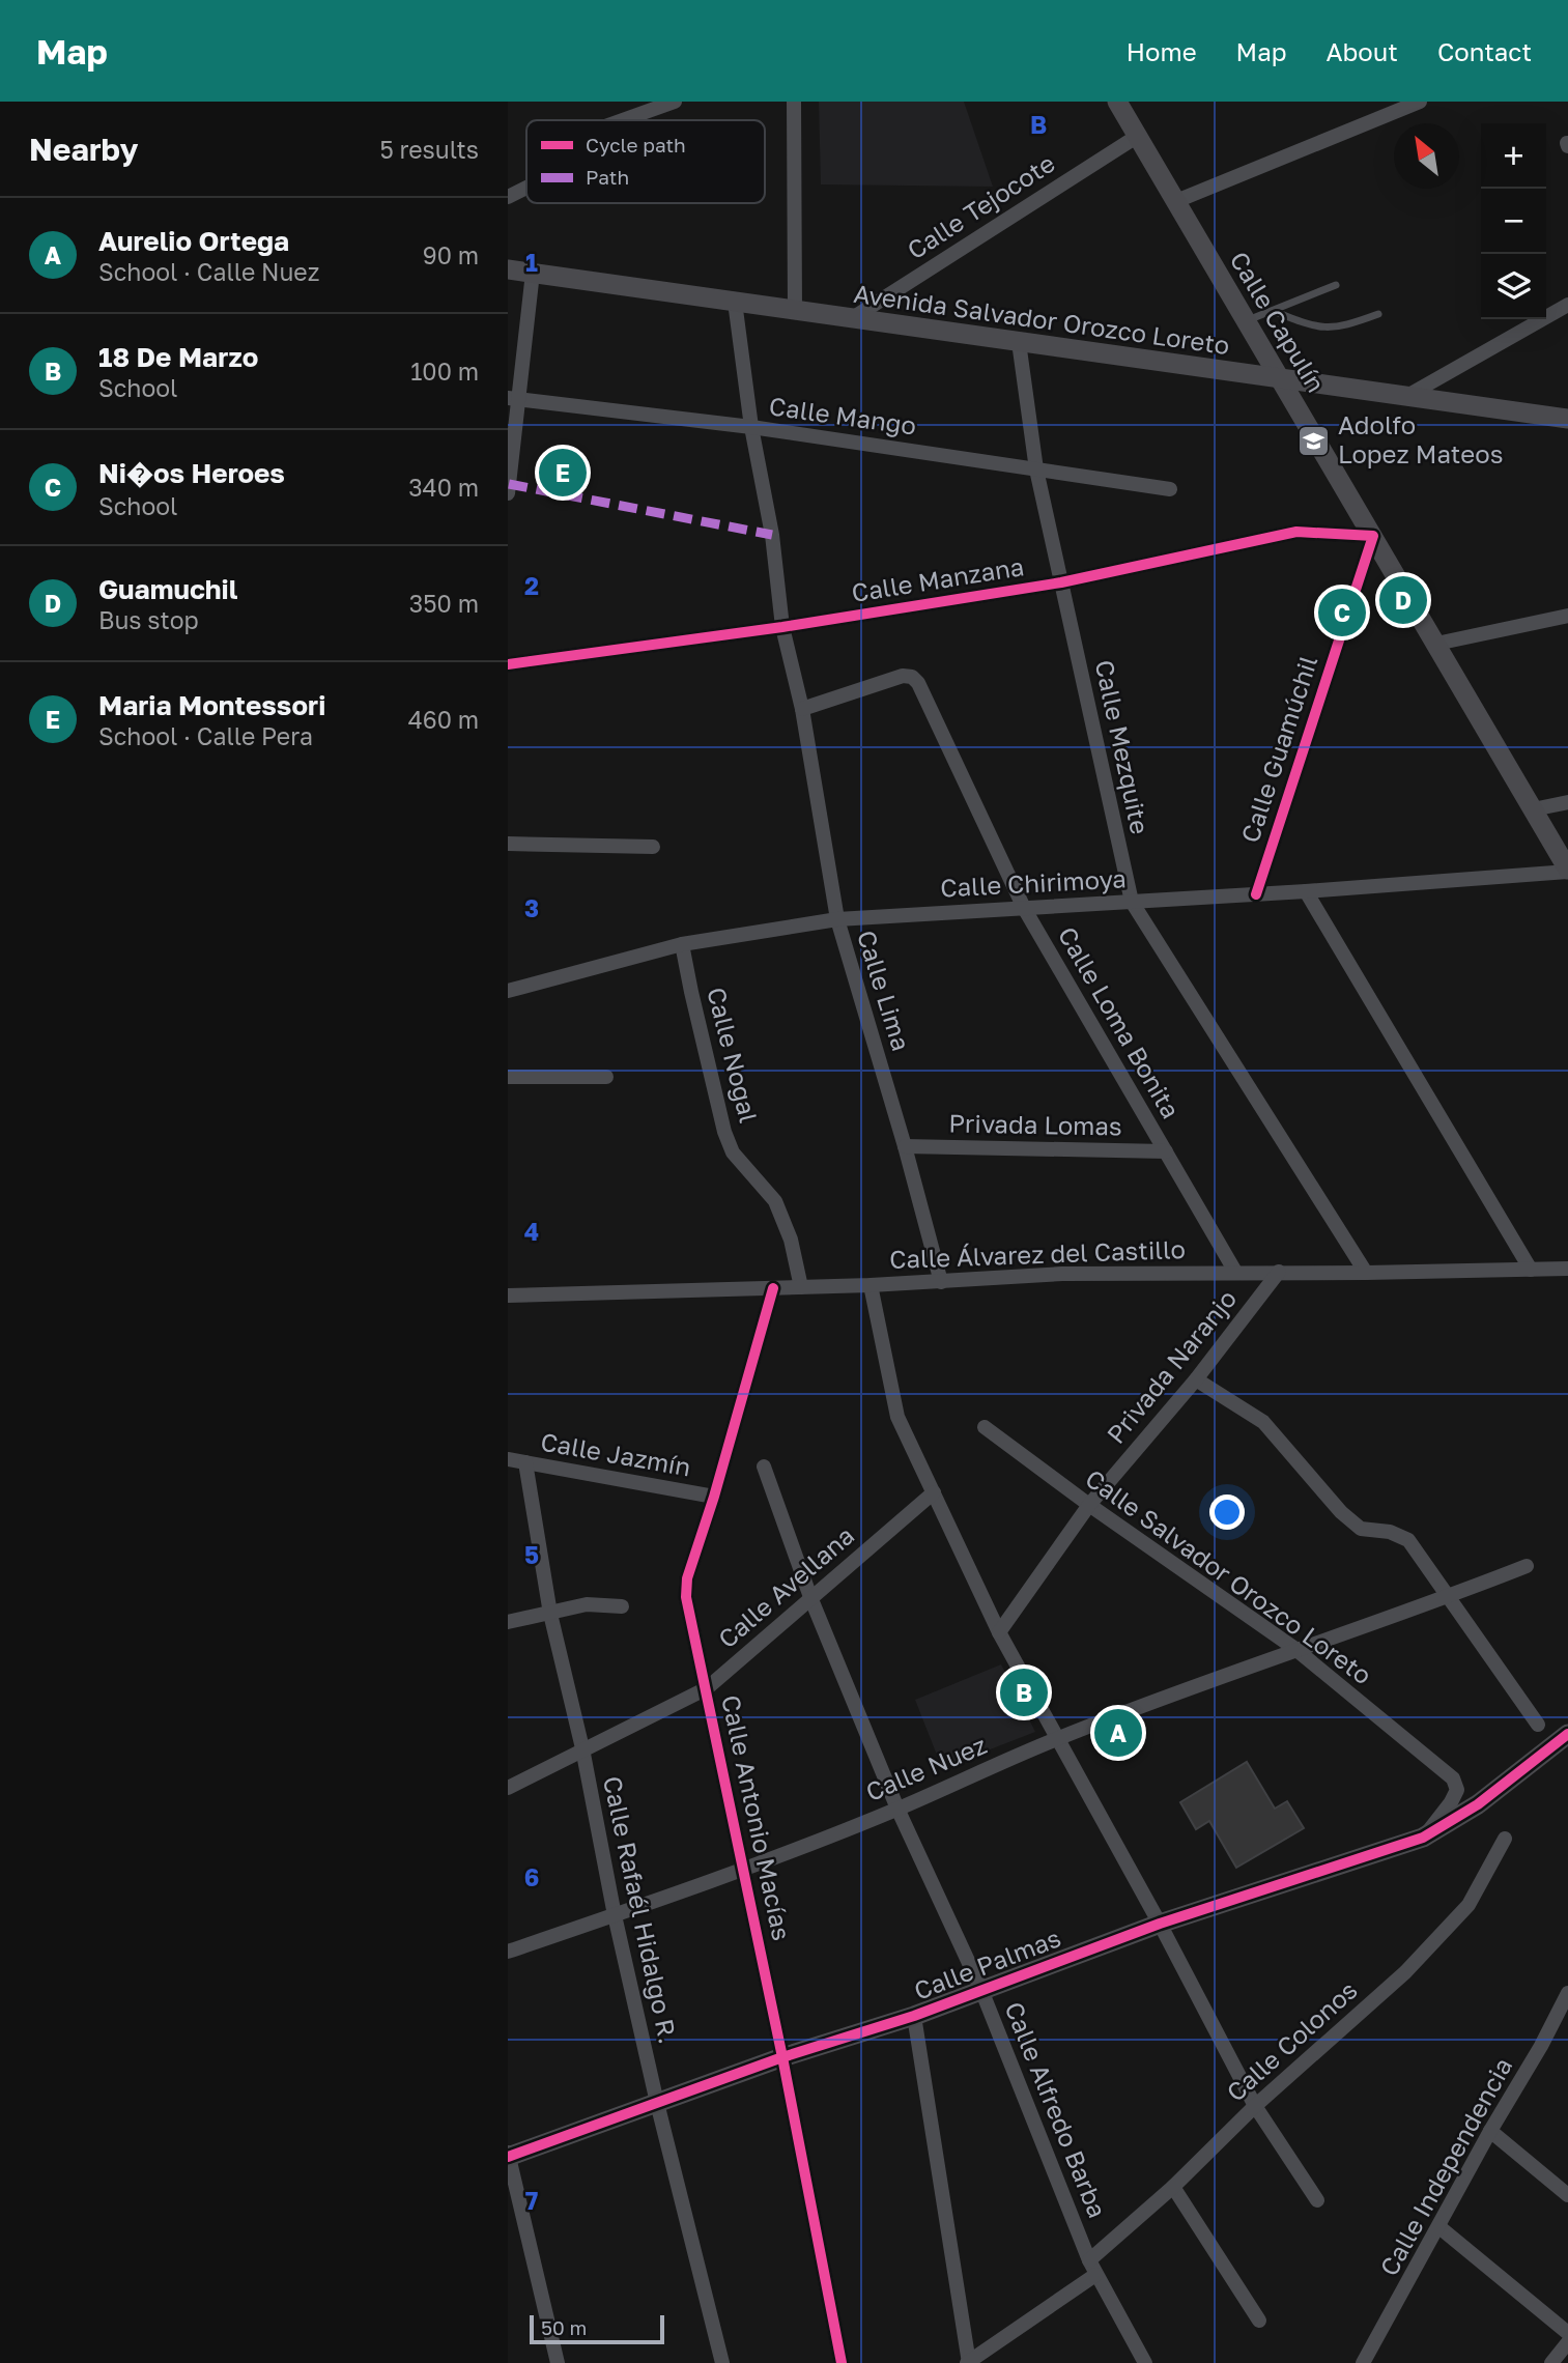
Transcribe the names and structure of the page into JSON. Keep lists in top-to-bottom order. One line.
{"streets":{"street":["Calle Tejocote","Avenida Salvador Orozco Loreto","Calle Capulín","Calle Mango","Calle Manzana","Calle Mezquite","Calle Guamúchil","Calle Chirimoya","Calle Lima","Calle Loma Bonita","Calle Nogal","Privada Lomas","Calle Álvarez del Castillo","Privada Naranjo","Calle Jazmín","Calle Salvador Orozco Loreto","Calle Avellana","Calle Nuez","Calle Antonio Macías","Calle Rafaél Hidalgo R.","Calle Palmas","Calle Colonos","Calle Alfredo Barba","Calle Independencia"]},"crossings":[["Calle Tejocote","Avenida Salvador Orozco Loreto"],["Calle Tejocote","Calle Capulín"],["Avenida Salvador Orozco Loreto","Calle Capulín"],["Avenida Salvador Orozco Loreto","Calle Mezquite"],["Avenida Salvador Orozco Loreto","Calle Lima"],["Calle Capulín","Calle Manzana"],["Calle Capulín","Calle Guamúchil"],["Calle Capulín","Calle Chirimoya"],["Calle Mango","Calle Mezquite"],["Calle Mango","Calle Lima"],["Calle Manzana","Calle Mezquite"],["Calle Manzana","Calle Guamúchil"],["Calle Manzana","Calle Lima"],["Calle Mezquite","Calle Chirimoya"],["Calle Mezquite","Calle Álvarez del Castillo"],["Calle Guamúchil","Calle Chirimoya"],["Calle Chirimoya","Calle Lima"],["Calle Chirimoya","Calle Loma Bonita"],["Calle Chirimoya","Calle Nogal"],["Calle Lima","Calle Loma Bonita"],["Calle Lima","Privada Lomas"],["Calle Lima","Calle Álvarez del Castillo"],["Calle Loma Bonita","Privada Lomas"],["Calle Loma Bonita","Calle Álvarez del Castillo"],["Calle Nogal","Calle Álvarez del Castillo"],["Calle Álvarez del Castillo","Privada Naranjo"],["Calle Álvarez del Castillo","Calle Antonio Macías"],["Privada Naranjo","Calle Salvador Orozco Loreto"],["Calle Jazmín","Calle Antonio Macías"],["Calle Jazmín","Calle Rafaél Hidalgo R."],["Calle Salvador Orozco Loreto","Calle Nuez"],["Calle Salvador Orozco Loreto","Calle Palmas"],["Calle Avellana","Calle Antonio Macías"],["Calle Avellana","Calle Rafaél Hidalgo R."],["Calle Avellana","Calle Alfredo Barba"],["Calle Nuez","Calle Antonio Macías"],["Calle Nuez","Calle Rafaél Hidalgo R."],["Calle Nuez","Calle Alfredo Barba"],["Calle Antonio Macías","Calle Palmas"],["Calle Rafaél Hidalgo R.","Calle Palmas"],["Calle Palmas","Calle Alfredo Barba"],["Calle Colonos","Calle Alfredo Barba"]],"places":{"school or university":["Adolfo Lopez Mateos"]},"legend":["Cycle path","Path"],"scale_bar":"50 m","north":"top left","page":{"header":"Map","nav":["Home","Map","About","Contact"],"heading":["Nearby","5 results"],"map_buttons":["+","−"],"list":[{"mark":"A","name":"Aurelio Ortega","note":"School · Calle Nuez","value":"90 m"},{"mark":"B","name":"18 De Marzo","note":"School","value":"100 m"},{"mark":"C","name":"Ni�os Heroes","note":"School","value":"340 m"},{"mark":"D","name":"Guamuchil","note":"Bus stop","value":"350 m"},{"mark":"E","name":"Maria Montessori","note":"School · Calle Pera","value":"460 m"}],"pins":["E","D","C","B","A"],"scale":"50 m"},"grid":{"columns":["B"],"rows":["1","2","3","4","5","6","7"]}}
